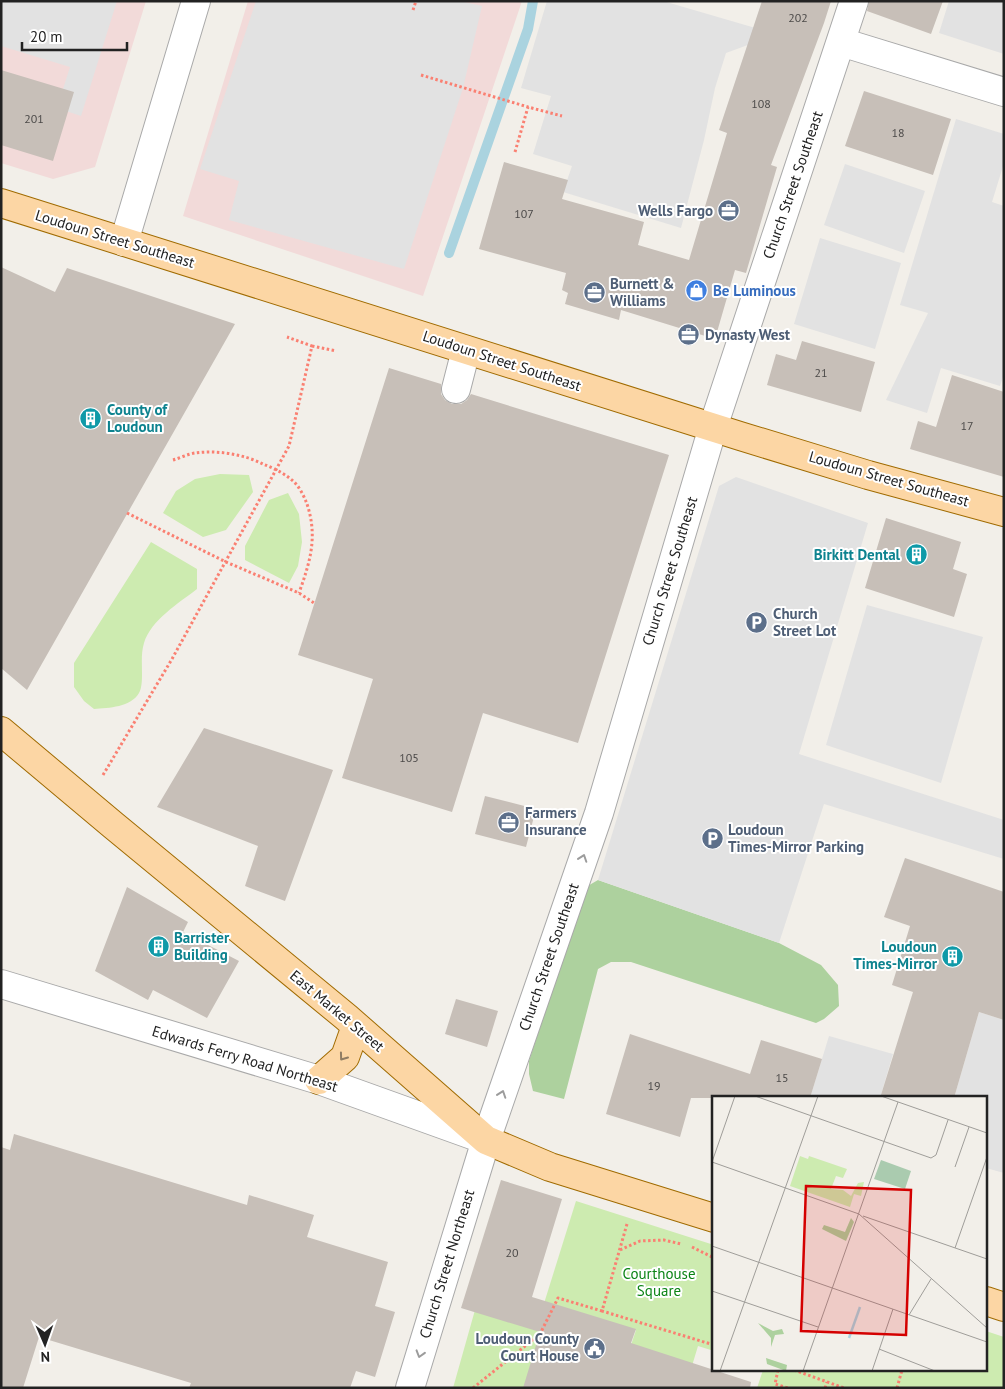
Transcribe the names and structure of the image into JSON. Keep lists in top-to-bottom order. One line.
{"streets":{"main road":["Loudoun Street Southeast","East Market Street"],"street":["Church Street Southeast","Edwards Ferry Road Northeast","Church Street Northeast"]},"crossings":[["Church Street Southeast","Loudoun Street Southeast"],["Church Street Southeast","East Market Street"],["Church Street Southeast","Edwards Ferry Road Northeast"],["Church Street Southeast","Church Street Northeast"],["East Market Street","Edwards Ferry Road Northeast"],["East Market Street","Church Street Northeast"],["Edwards Ferry Road Northeast","Church Street Northeast"]],"one_way":["Church Street Southeast","Church Street Northeast"],"parks":["Courthouse Square"],"places":{"office":["Wells Fargo","Burnett & Williams","Dynasty West","Farmers Insurance"],"shop":["Be Luminous"],"building":["County of Loudoun","Birkitt Dental","Barrister Building","Loudoun Times-Mirror"],"parking":["Church Street Lot","Loudoun Times-Mirror Parking"],"public building":["Loudoun County Court House"]},"house_numbers":["202","108","201","18","107","21","17","105","15","19","20"],"scale_bar":"20 m","north":"bottom"}
